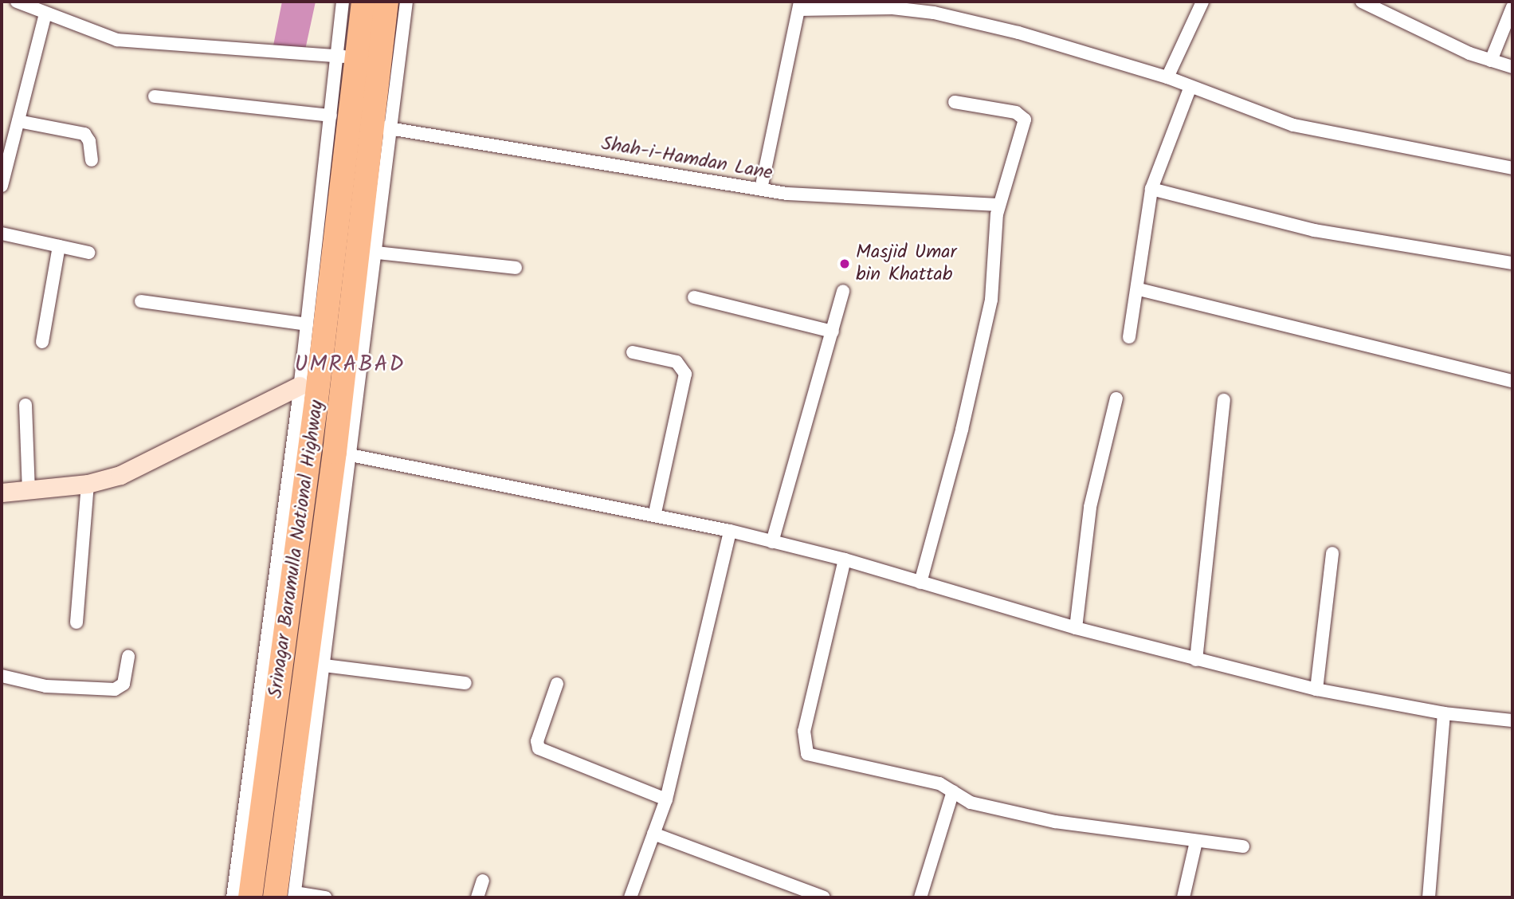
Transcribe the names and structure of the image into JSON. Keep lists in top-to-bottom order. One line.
{"streets":{"highway":["Srinagar Baramulla National Highway"],"street":["Shah-i-Hamdan Lane"]},"districts":["UMRABAD"],"places":["Masjid Umar bin Khattab"]}
